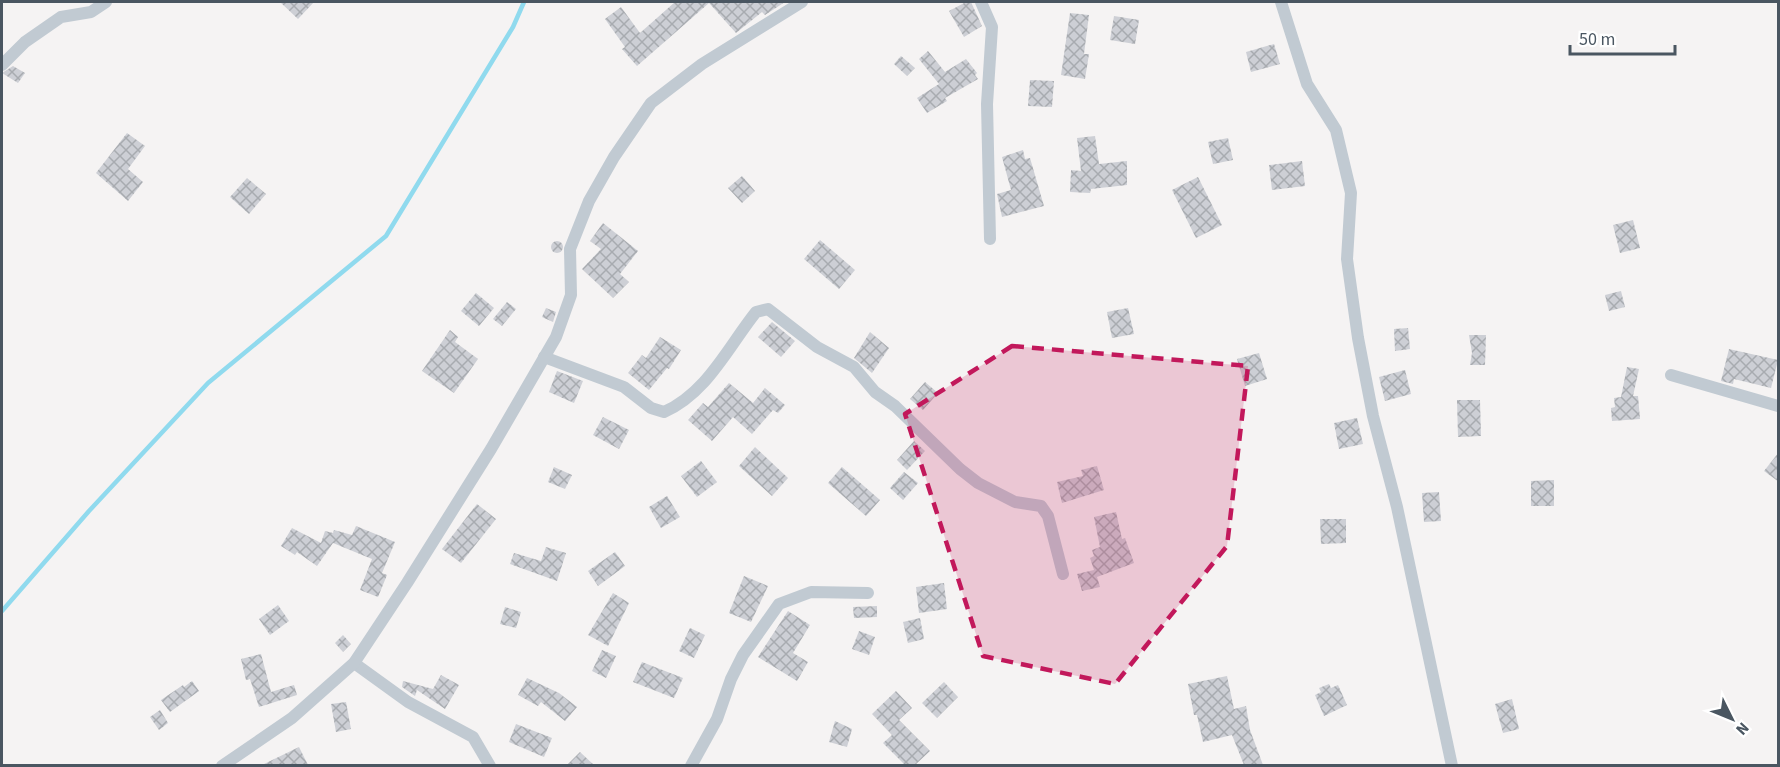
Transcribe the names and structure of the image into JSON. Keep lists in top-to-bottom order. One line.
{"scale_bar":"50 m","north":"bottom right"}
